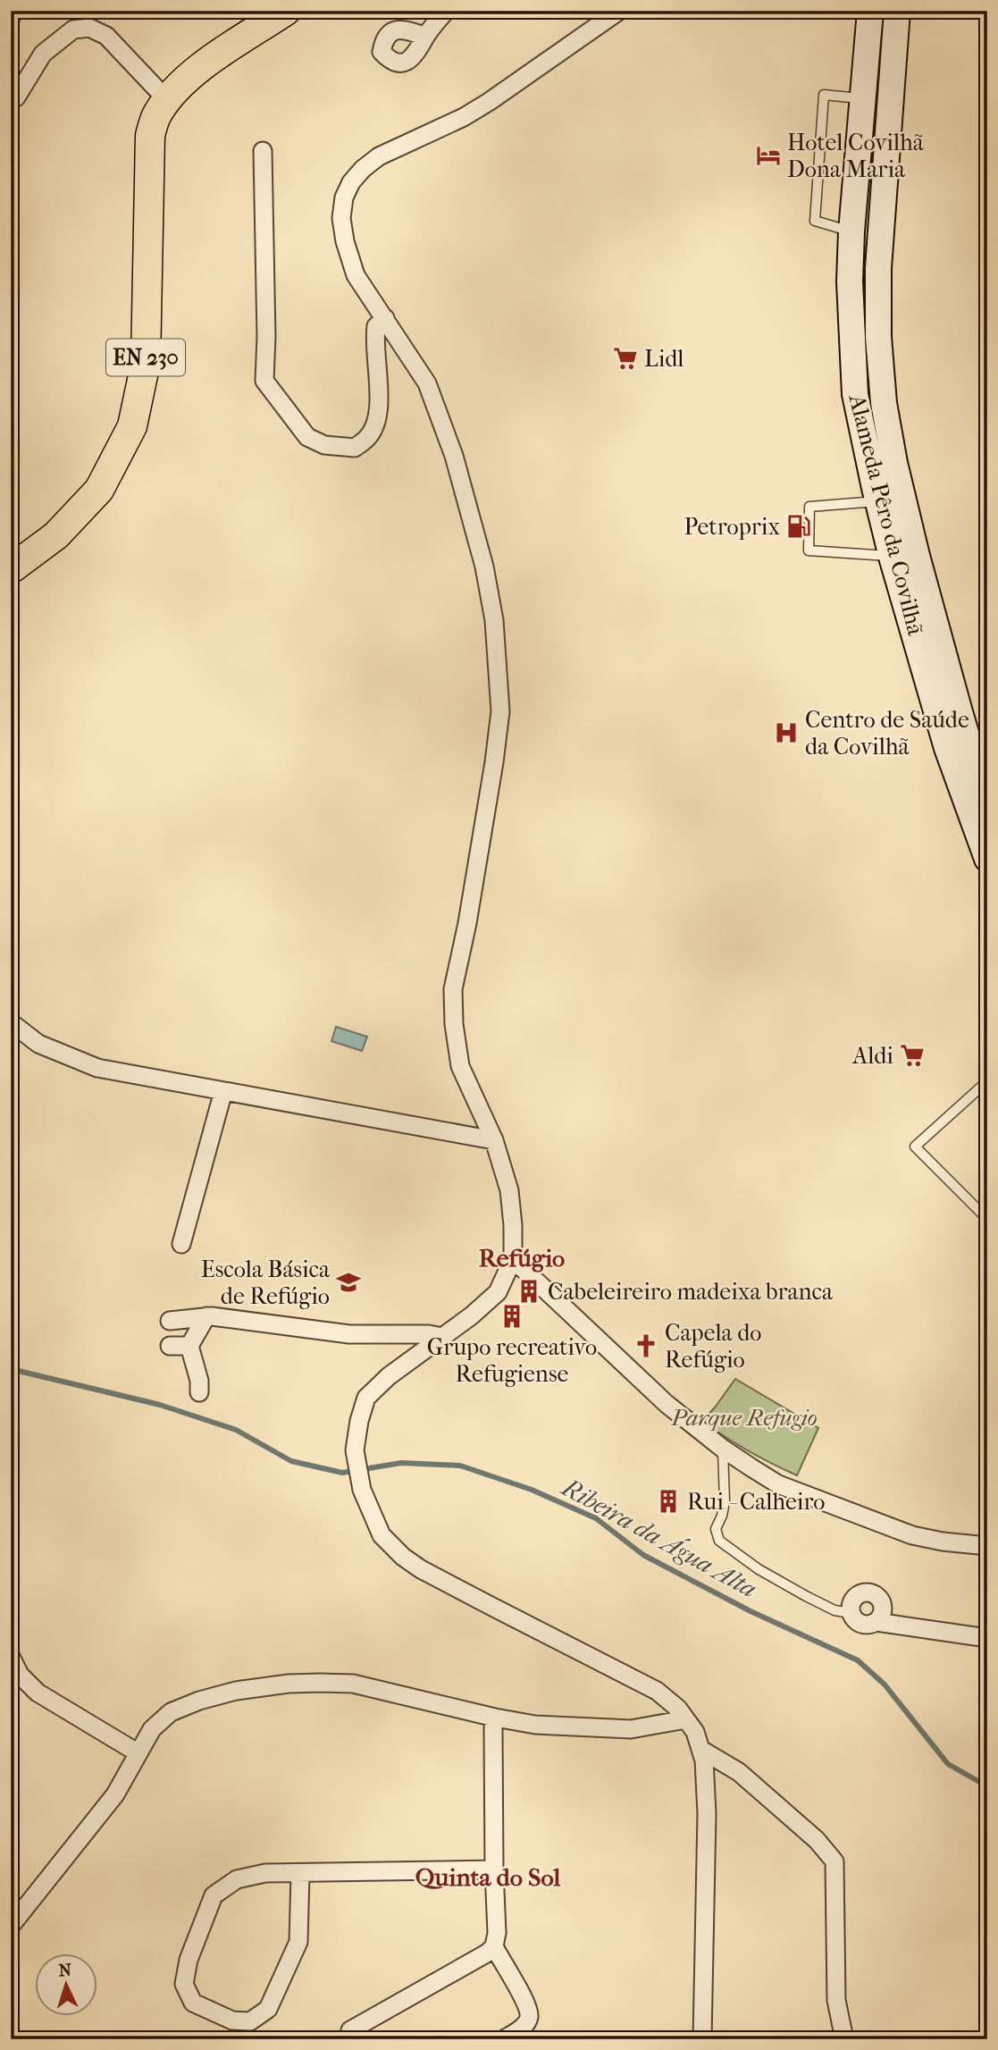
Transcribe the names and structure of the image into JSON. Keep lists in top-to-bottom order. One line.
{"streets":{"main road":["EN 230","Alameda Pêro da Covilhã"]},"districts":["Refúgio","Quinta do Sol"],"water":["Ribeira da Água Alta"],"parks":["Parque Refugio"],"places":{"hotel":["Hotel Covilhã Dona Maria"],"supermarket":["Lidl","Aldi"],"fuel station":["Petroprix"],"hospital":["Centro de Saúde da Covilhã"],"school or university":["Escola Básica de Refúgio"],"building":["Cabeleireiro madeixa branca","Grupo recreativo Refugiense","Rui - Calheiro"],"church":["Capela do Refúgio"]},"north":"top"}
